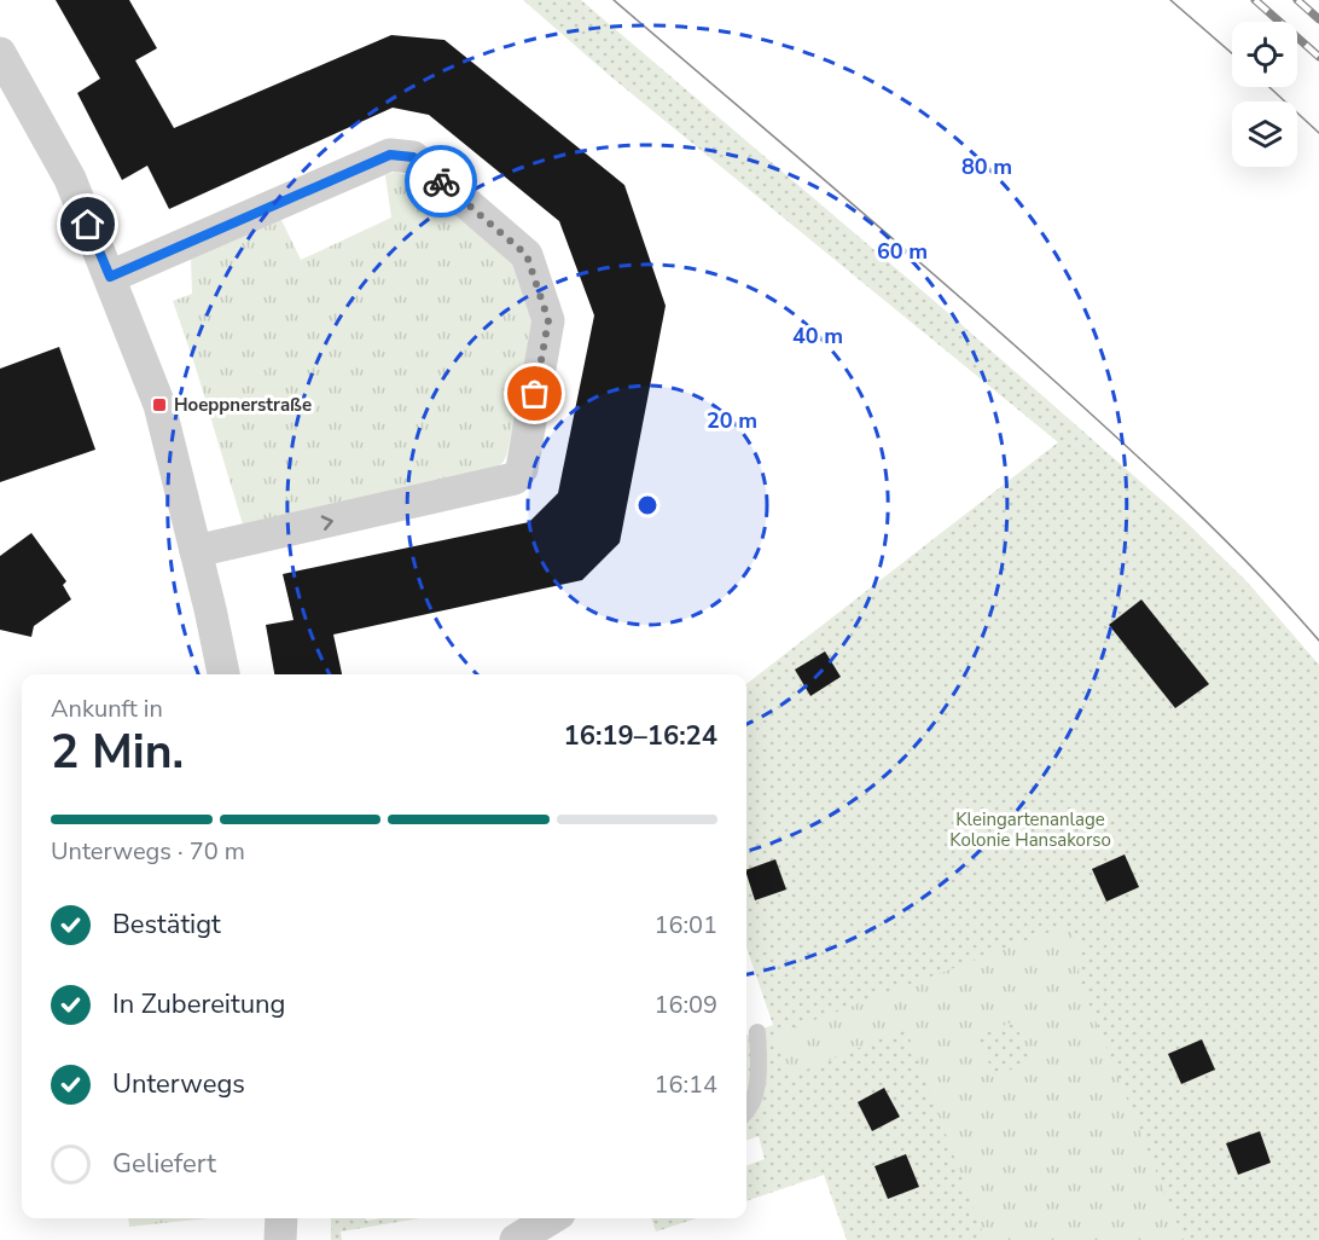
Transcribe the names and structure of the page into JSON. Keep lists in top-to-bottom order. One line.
{"parks":["Kleingartenanlage Kolonie Hansakorso"],"places":{"transit":["Hoeppnerstraße"]},"page":{"heading":["2 Min.","Ankunft in","16:19–16:24"],"bar":"Unterwegs · 70 m","list":[["Bestätigt","16:01"],["In Zubereitung","16:09"],["Unterwegs","16:14"],"Geliefert"]},"rings":["80 m","60 m","40 m","20 m"]}
